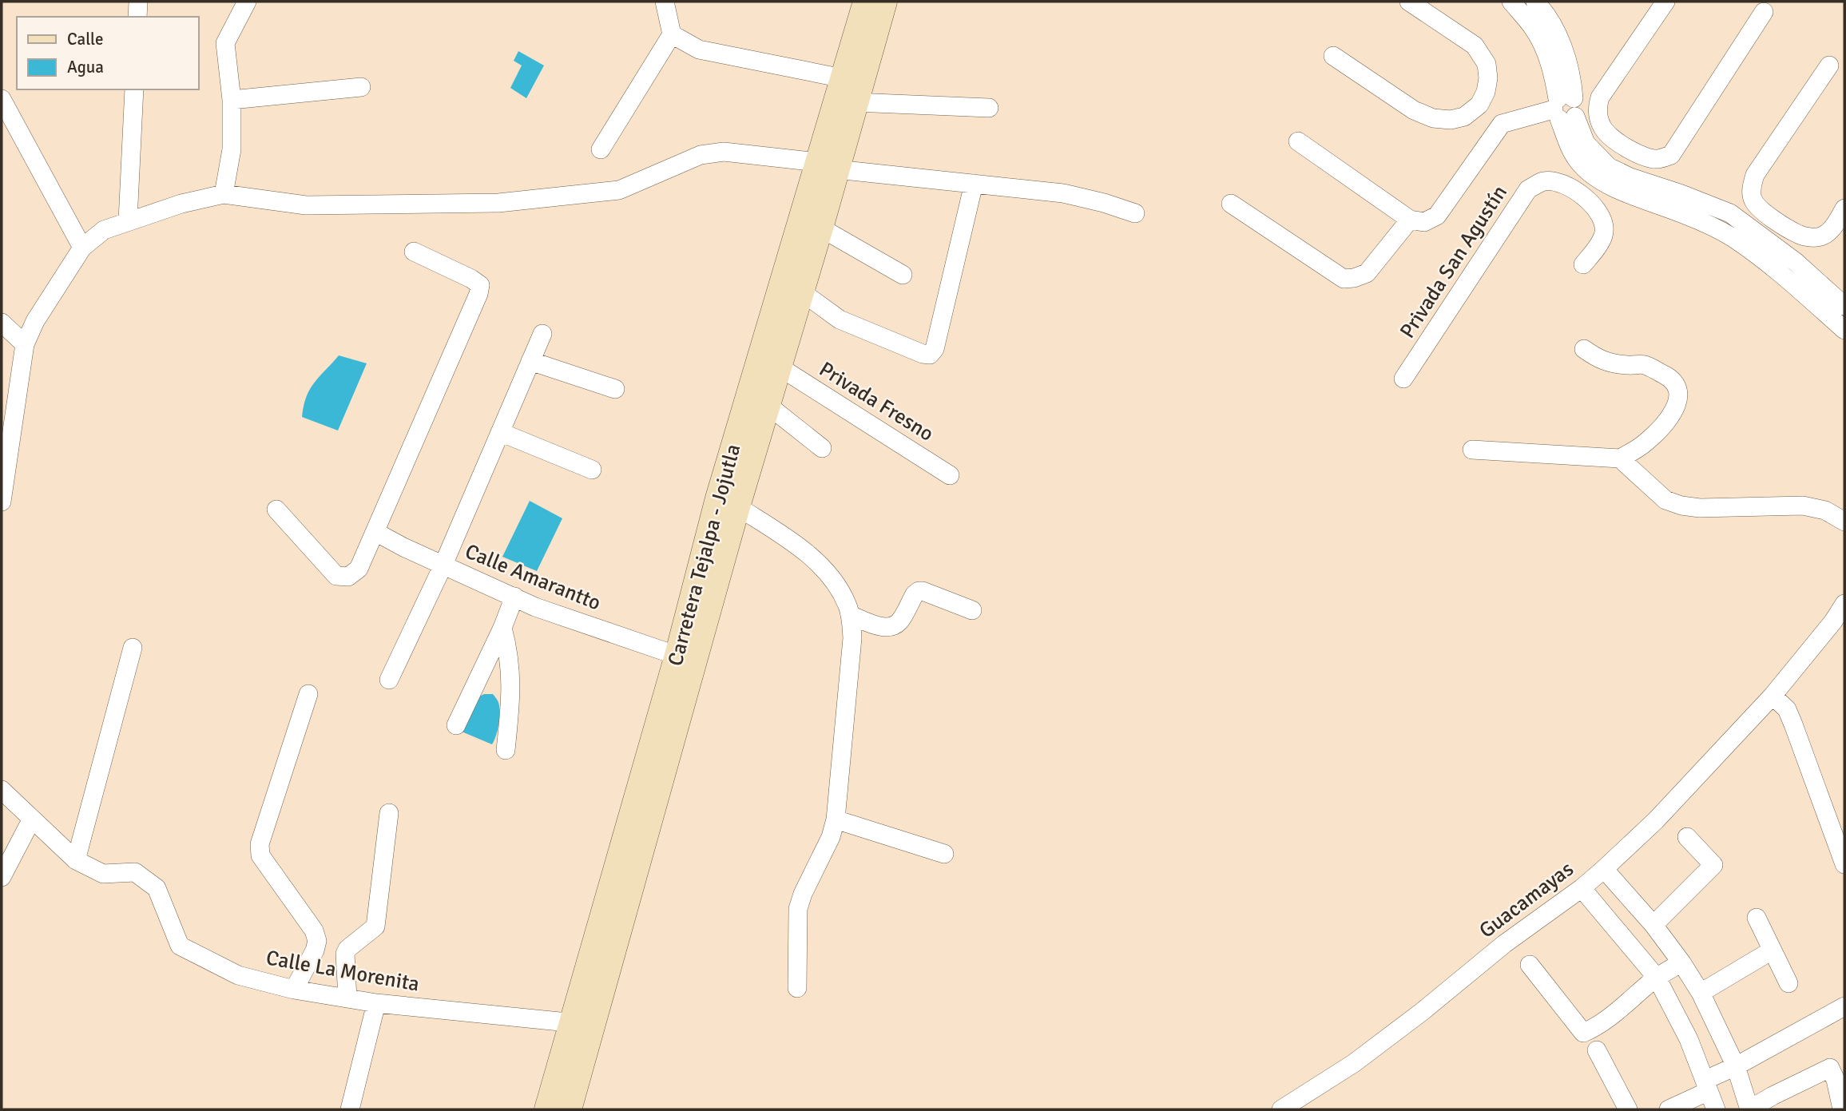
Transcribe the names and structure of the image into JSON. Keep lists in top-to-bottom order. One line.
{"streets":{"main road":["Carretera Tejalpa - Jojutla"],"street":["Privada San Agustín","Privada Fresno","Calle Amarantto","Guacamayas","Calle La Morenita"]},"crossings":[["Privada Fresno","Carretera Tejalpa - Jojutla"],["Carretera Tejalpa - Jojutla","Calle Amarantto"],["Carretera Tejalpa - Jojutla","Calle La Morenita"]],"legend":["Calle","Agua"]}
